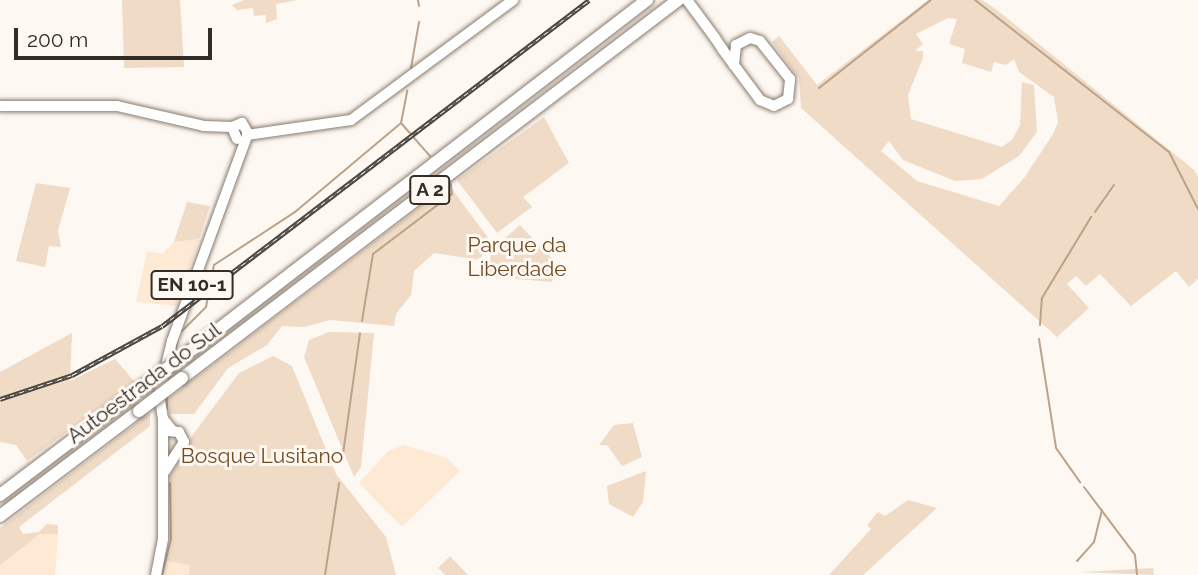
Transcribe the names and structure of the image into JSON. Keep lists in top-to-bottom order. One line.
{"streets":{"highway":["A 2","Autoestrada do Sul"],"main road":["EN 10-1"]},"parks":["Parque da Liberdade","Bosque Lusitano"],"scale_bar":"200 m"}
